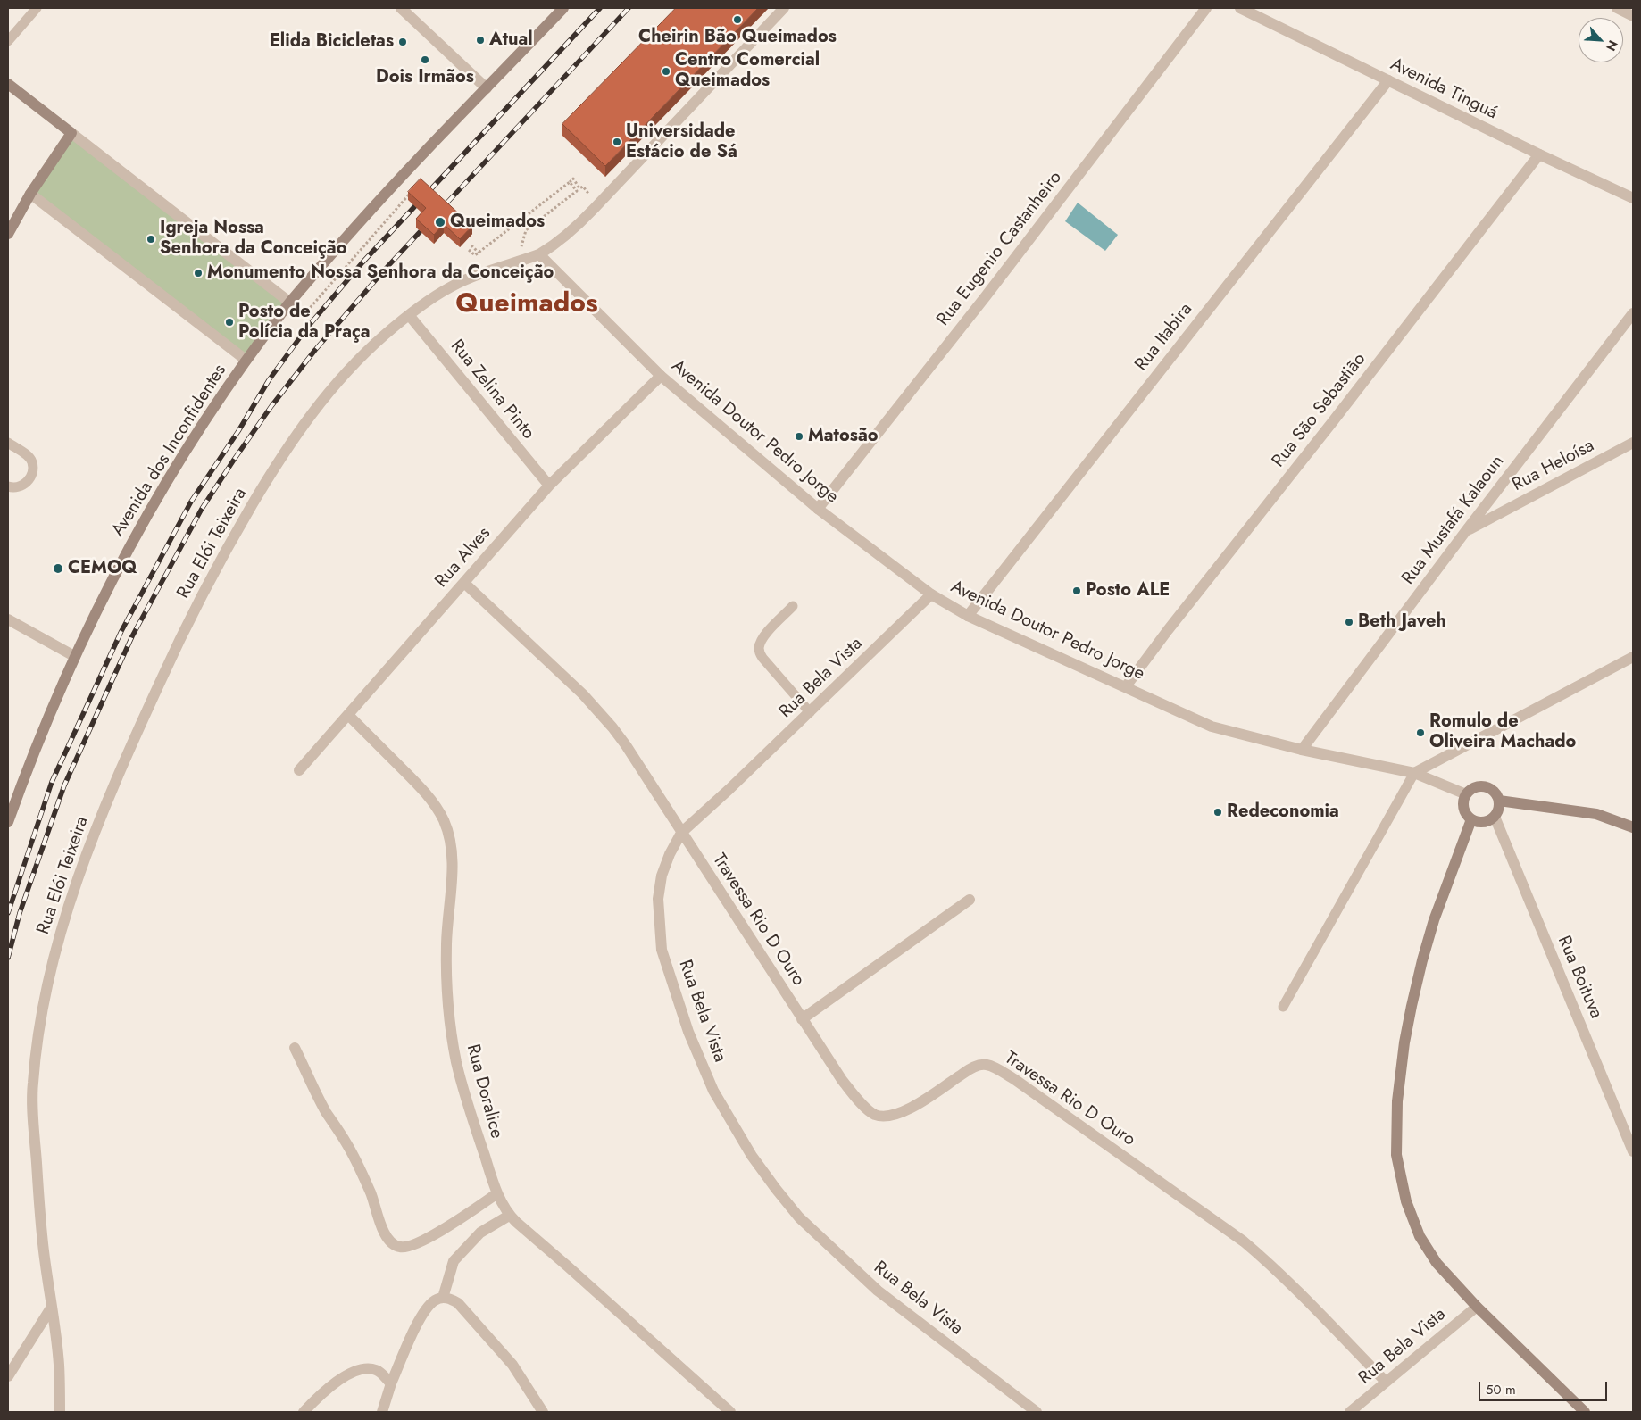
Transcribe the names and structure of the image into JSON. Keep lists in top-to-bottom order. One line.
{"streets":{"main road":["Avenida dos Inconfidentes"],"street":["Avenida Tinguá","Rua Eugenio Castanheiro","Rua Itabira","Rua Zelina Pinto","Rua São Sebastião","Avenida Doutor Pedro Jorge","Rua Heloísa","Rua Mustafá Kalaoun","Rua Elói Teixeira","Rua Alves","Rua Bela Vista","Travessa Rio D Ouro","Rua Boituva","Rua Doralice"]},"crossings":[["Avenida Tinguá","Rua Itabira"],["Avenida Tinguá","Rua São Sebastião"],["Rua Eugenio Castanheiro","Avenida Doutor Pedro Jorge"],["Rua Itabira","Avenida Doutor Pedro Jorge"],["Rua Zelina Pinto","Rua Elói Teixeira"],["Rua Zelina Pinto","Rua Alves"],["Rua São Sebastião","Avenida Doutor Pedro Jorge"],["Avenida Doutor Pedro Jorge","Rua Mustafá Kalaoun"],["Avenida Doutor Pedro Jorge","Rua Elói Teixeira"],["Avenida Doutor Pedro Jorge","Rua Alves"],["Avenida Doutor Pedro Jorge","Rua Bela Vista"],["Avenida Doutor Pedro Jorge","Rua Boituva"],["Rua Heloísa","Rua Mustafá Kalaoun"],["Rua Alves","Travessa Rio D Ouro"],["Rua Alves","Rua Doralice"],["Rua Bela Vista","Travessa Rio D Ouro"]],"districts":["Queimados"],"places":["Cheirin Bão Queimados","Atual","Elida Bicicletas","Dois Irmãos","Centro Comercial Queimados","Universidade Estácio de Sá","Queimados","Igreja Nossa Senhora da Conceição","Monumento Nossa Senhora da Conceição","Posto de Polícia da Praça","Matosão","CEMOQ","Posto ALE","Beth Javeh","Romulo de Oliveira Machado","Redeconomia"],"scale_bar":"50 m","north":"bottom right"}
